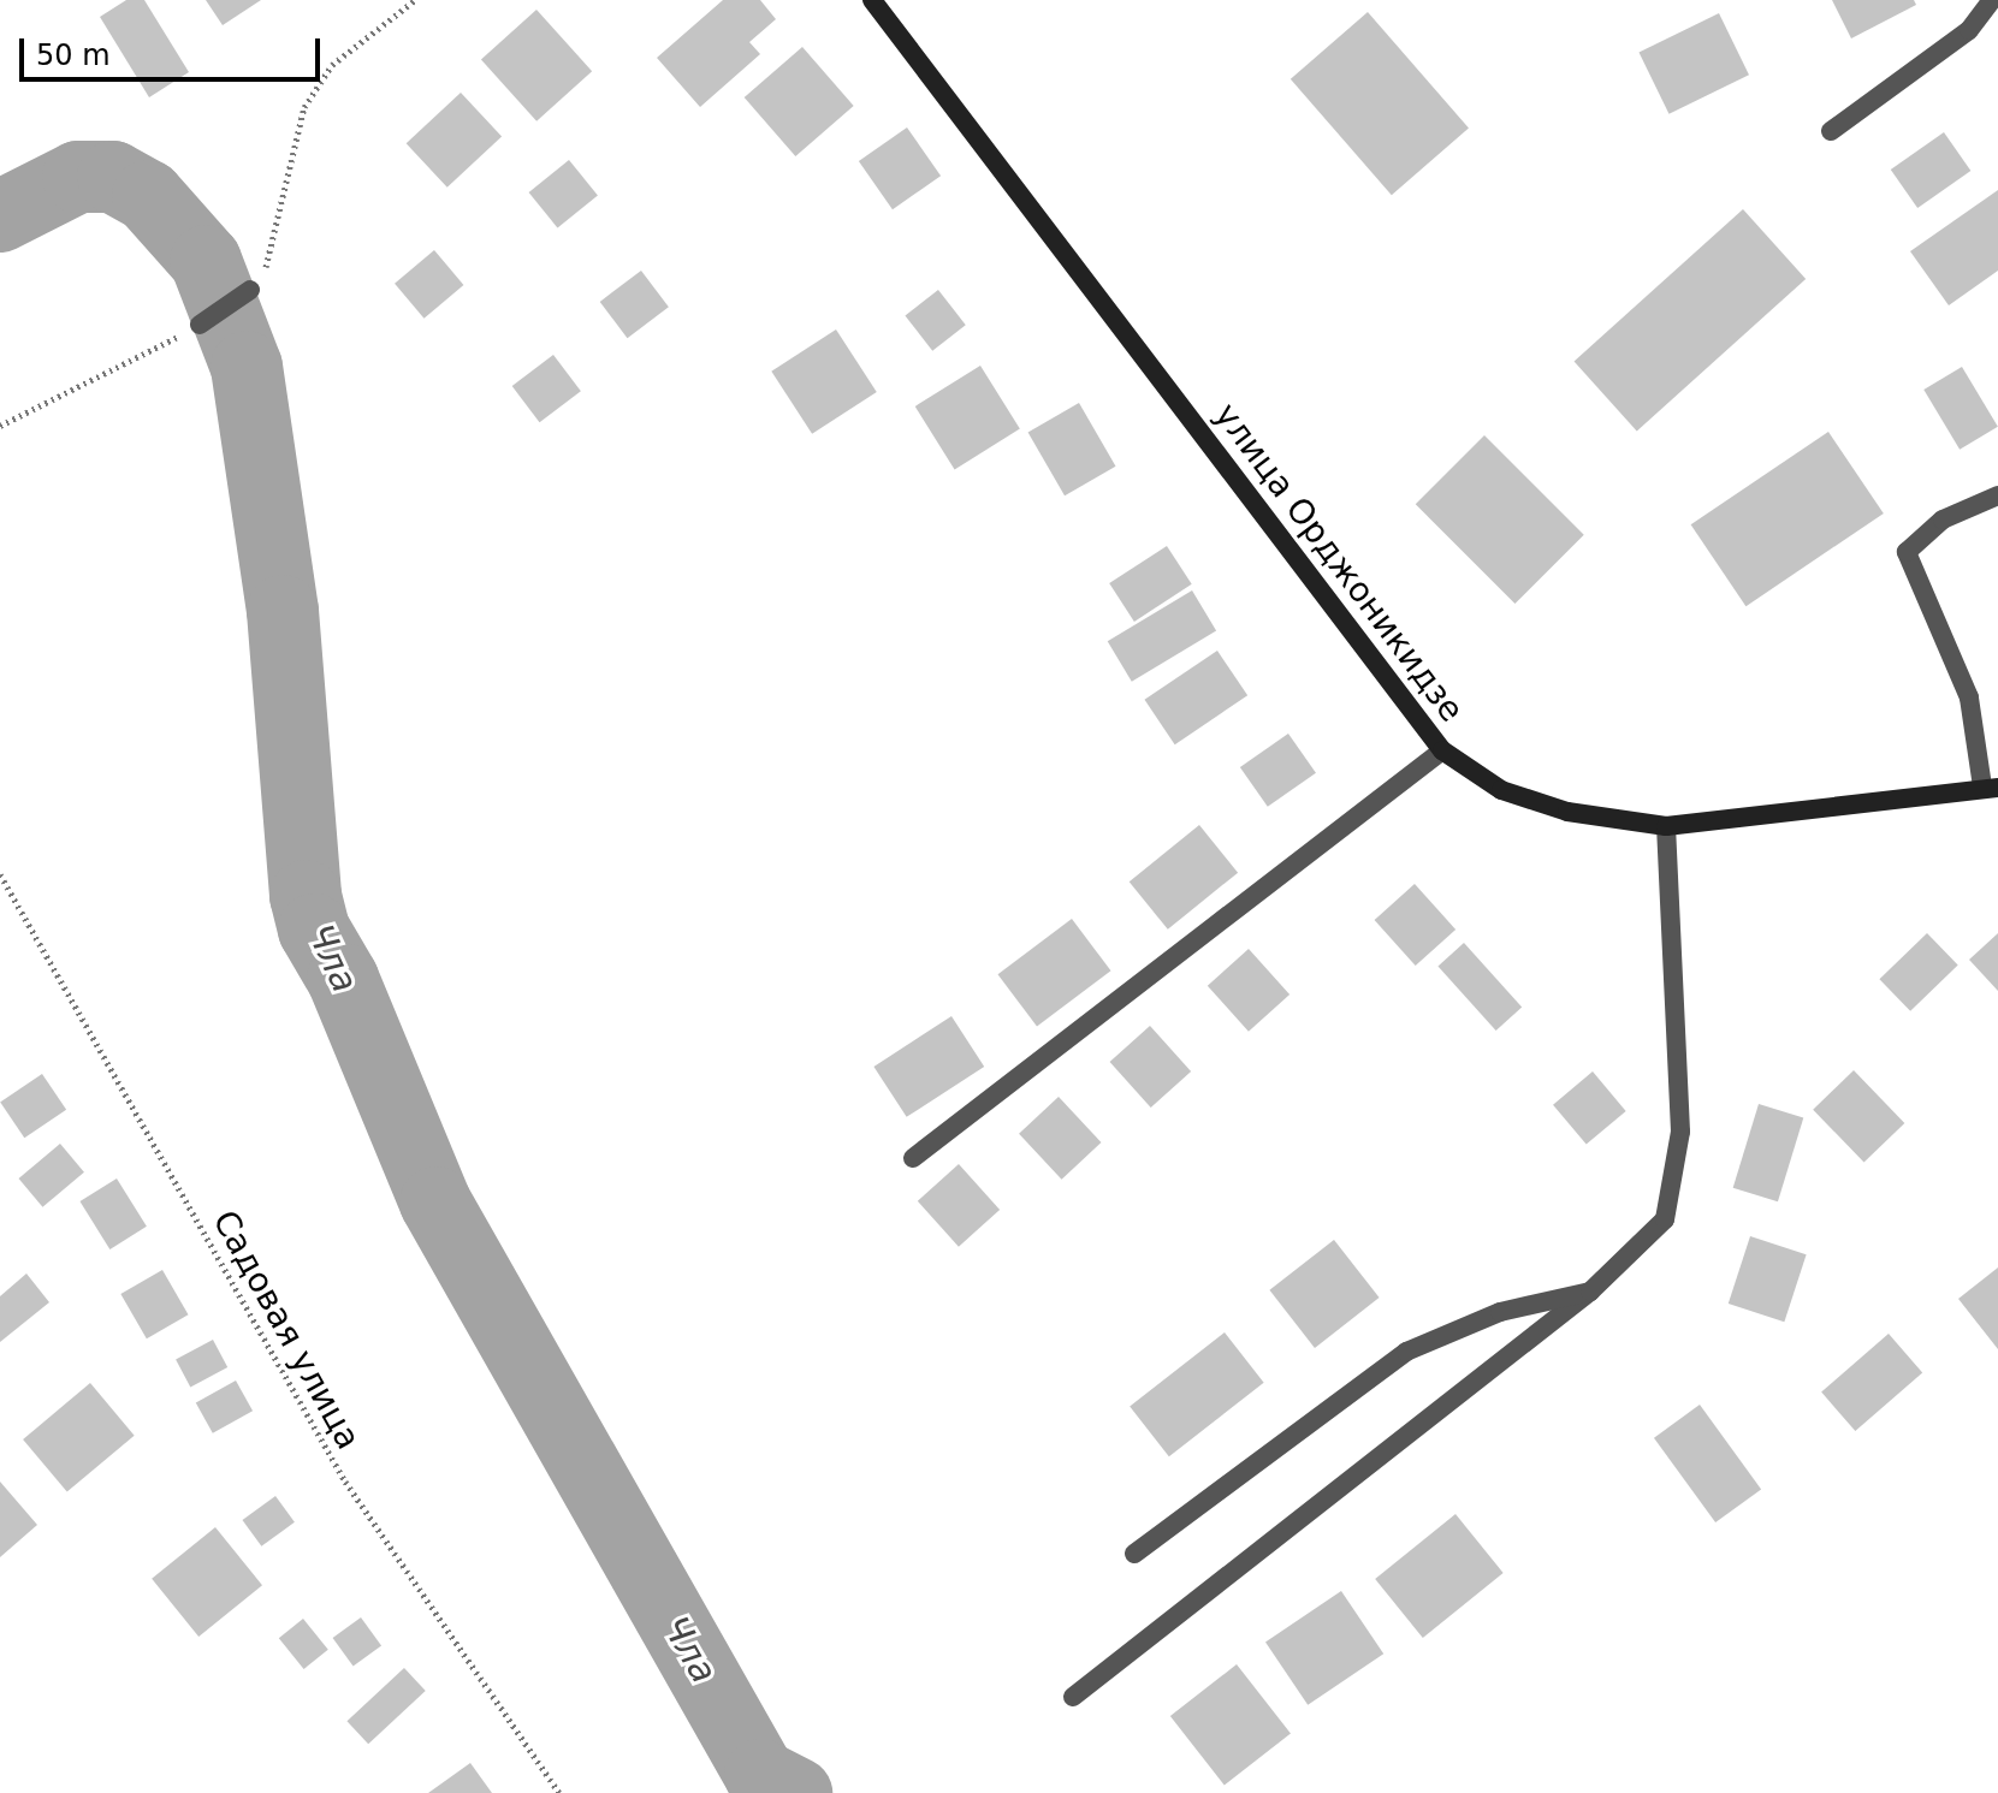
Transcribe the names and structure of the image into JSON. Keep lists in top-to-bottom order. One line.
{"streets":{"street":["улица Орджоникидзе"],"path":["Садовая улица"]},"water":["Чла"],"scale_bar":"50 m"}
